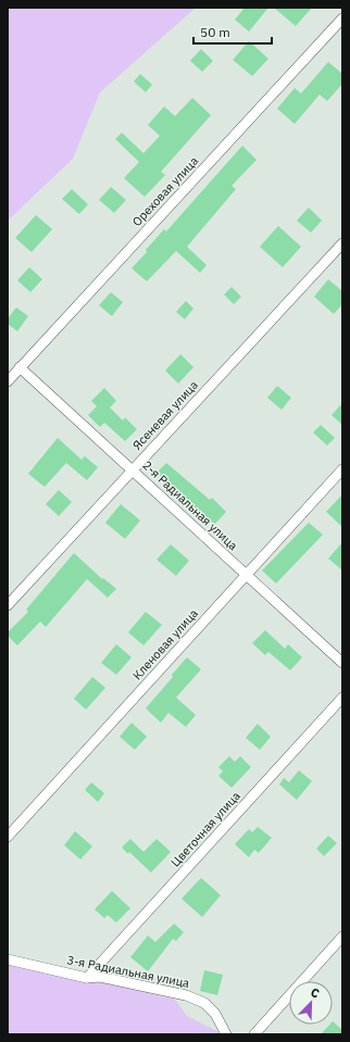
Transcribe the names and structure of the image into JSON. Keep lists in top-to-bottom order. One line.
{"streets":{"street":["Ореховая улица","Ясеневая улица","2-я Радиальная улица","Кленовая улица","Цветочная улица","3-я Радиальная улица"]},"crossings":[["Ореховая улица","2-я Радиальная улица"],["Ясеневая улица","2-я Радиальная улица"],["2-я Радиальная улица","Кленовая улица"],["Цветочная улица","3-я Радиальная улица"]],"scale_bar":"50 m","north":"top right"}
